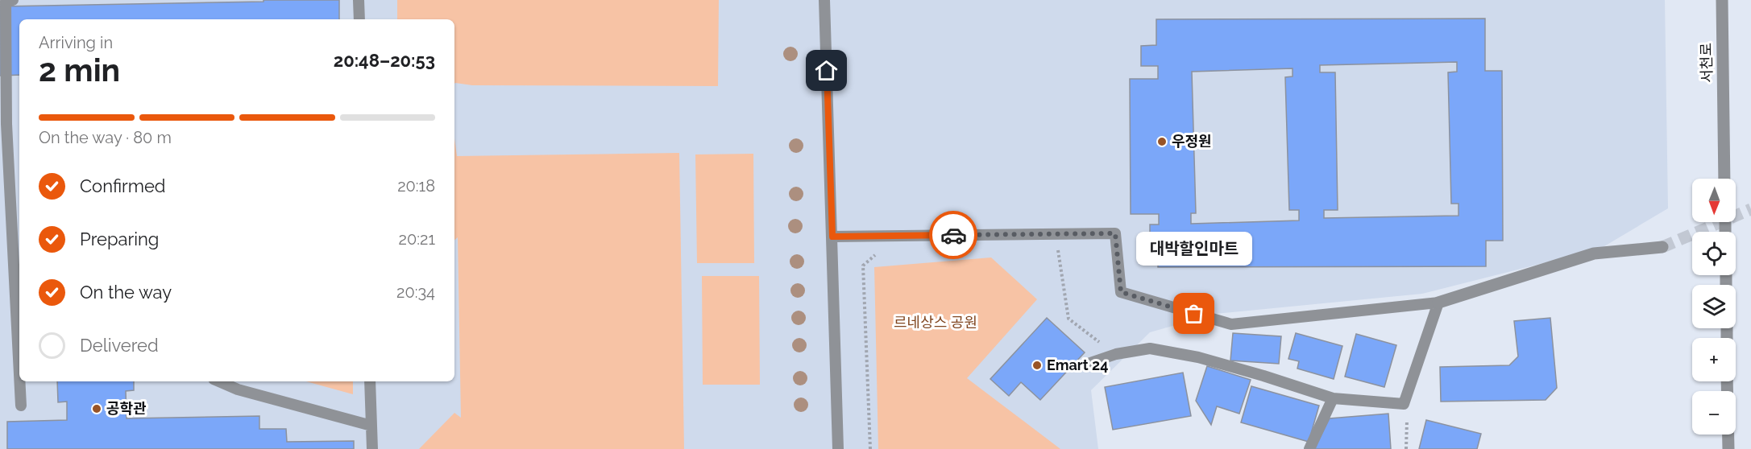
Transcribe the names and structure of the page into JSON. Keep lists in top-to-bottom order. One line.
{"streets":{"street":["서천로"]},"parks":["르네상스 공원"],"places":["우정원","대박할인마트","Emart 24","공학관"],"north":"bottom","page":{"heading":["2 min","Arriving in","20:48–20:53"],"bar":"On the way · 80 m","list":[["Confirmed","20:18"],["Preparing","20:21"],["On the way","20:34"],"Delivered"],"map_buttons":["+","−"],"bubble":"대박할인마트"}}
